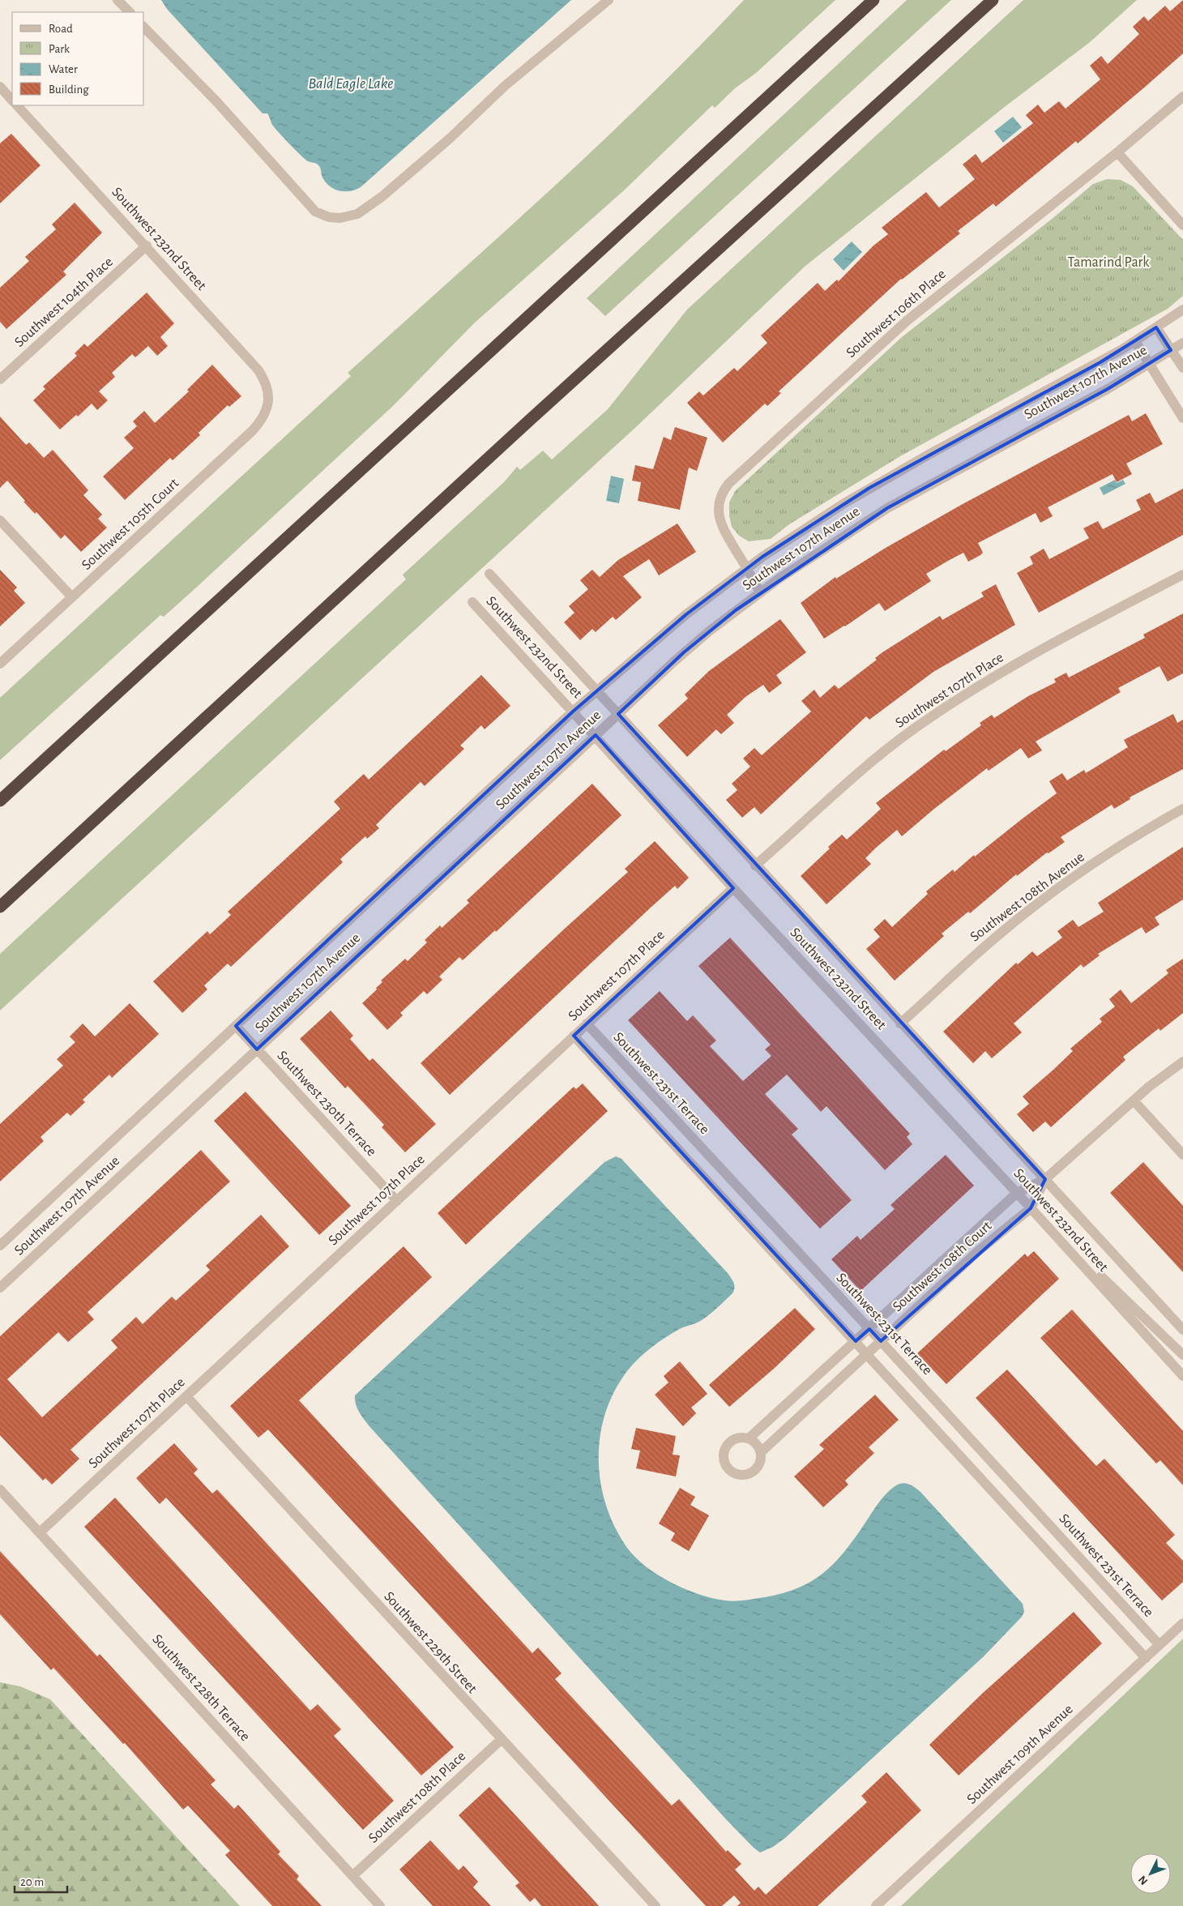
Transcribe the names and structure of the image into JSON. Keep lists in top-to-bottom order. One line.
{"streets":{"street":["Southwest 232nd Street","Southwest 104th Place","Southwest 106th Place","Southwest 107th Avenue","Southwest 105th Court","Southwest 107th Place","Southwest 108th Avenue","Southwest 231st Terrace","Southwest 230th Terrace","Southwest 108th Court","Southwest 229th Street","Southwest 228th Terrace","Southwest 109th Avenue","Southwest 108th Place"]},"crossings":[["Southwest 232nd Street","Southwest 104th Place"],["Southwest 232nd Street","Southwest 107th Avenue"],["Southwest 232nd Street","Southwest 105th Court"],["Southwest 232nd Street","Southwest 107th Place"],["Southwest 232nd Street","Southwest 108th Avenue"],["Southwest 232nd Street","Southwest 108th Court"],["Southwest 106th Place","Southwest 107th Avenue"],["Southwest 107th Avenue","Southwest 230th Terrace"],["Southwest 107th Place","Southwest 231st Terrace"],["Southwest 107th Place","Southwest 230th Terrace"],["Southwest 107th Place","Southwest 229th Street"],["Southwest 107th Place","Southwest 228th Terrace"],["Southwest 231st Terrace","Southwest 108th Court"],["Southwest 231st Terrace","Southwest 109th Avenue"],["Southwest 229th Street","Southwest 108th Place"],["Southwest 228th Terrace","Southwest 108th Place"]],"water":["Bald Eagle Lake"],"parks":["Tamarind Park"],"legend":["Road","Park","Water","Building"],"scale_bar":"20 m","north":"bottom left"}
